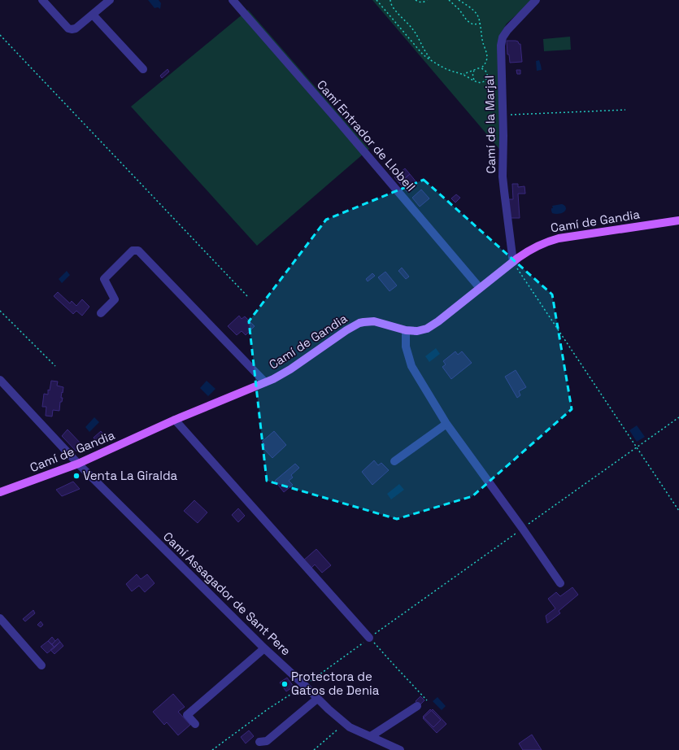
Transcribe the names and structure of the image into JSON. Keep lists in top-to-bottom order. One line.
{"streets":{"main road":["Camí de Gandia"],"street":["Camí de la Marjal","Camí Entrador de Llobell","Camí Assagador de Sant Pere"]},"crossings":[["Camí de la Marjal","Camí de Gandia"],["Camí Entrador de Llobell","Camí de Gandia"],["Camí de Gandia","Camí Assagador de Sant Pere"]],"places":["Venta La Giralda","Protectora de Gatos de Denia"]}
